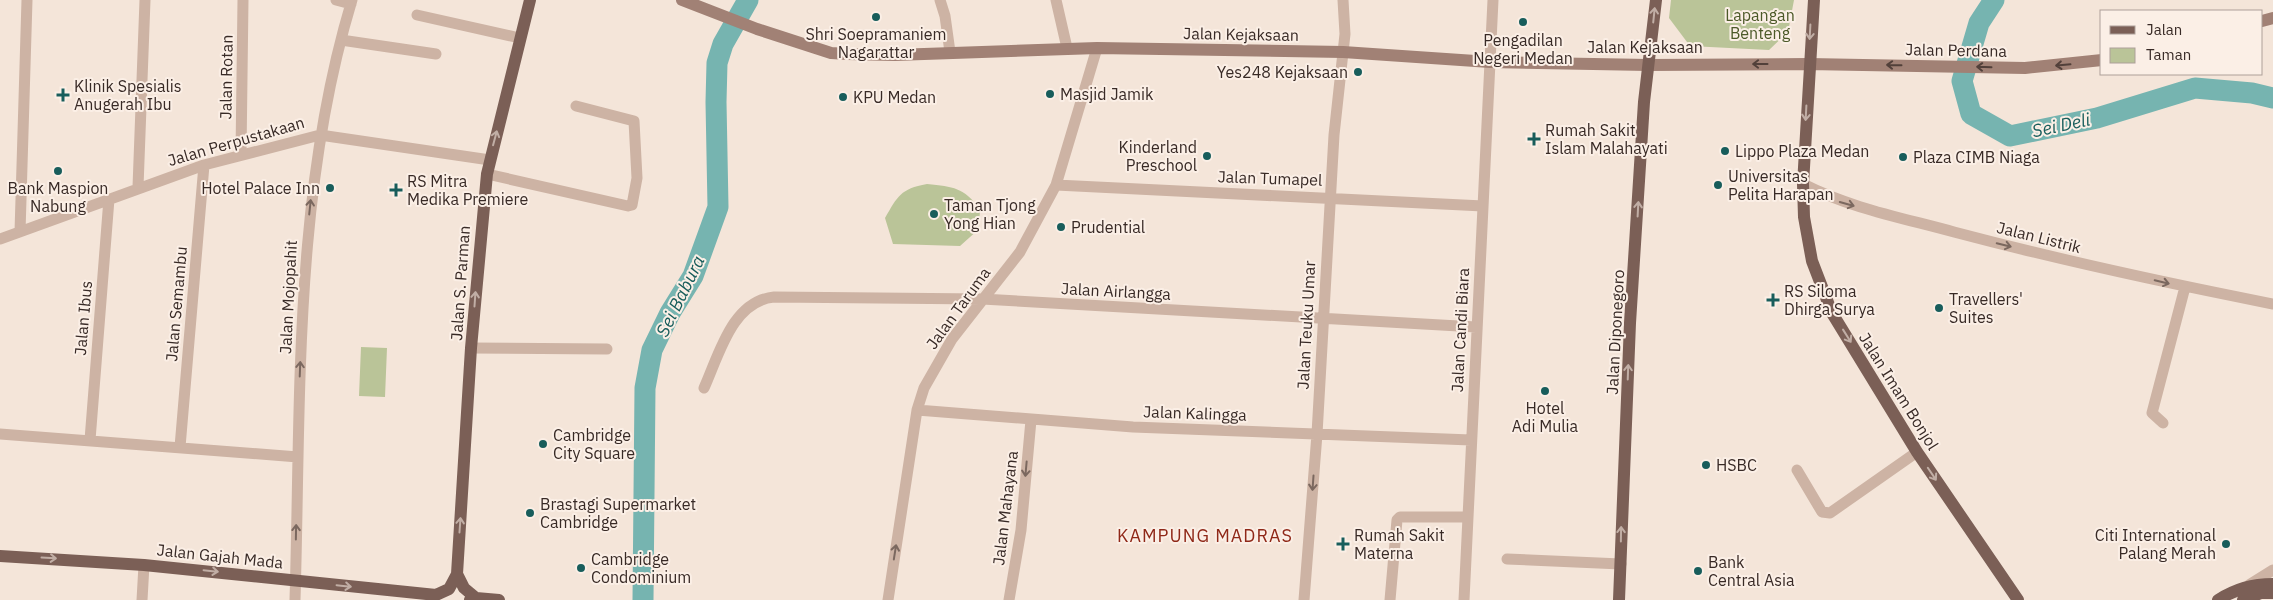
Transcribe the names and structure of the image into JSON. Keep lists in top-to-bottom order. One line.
{"streets":{"main road":["Jalan Kejaksaan","Jalan Perdana","Jalan S. Parman","Jalan Diponegoro","Jalan Imam Bonjol","Jalan Gajah Mada"],"street":["Jalan Rotan","Jalan Perpustakaan","Jalan Tumapel","Jalan Listrik","Jalan Airlangga","Jalan Mojopahit","Jalan Semambu","Jalan Taruma","Jalan Ibus","Jalan Teuku Umar","Jalan Candi Biara","Jalan Kalingga","Jalan Mahayana"]},"crossings":[["Jalan Kejaksaan","Jalan Perdana"],["Jalan Kejaksaan","Jalan Taruma"],["Jalan Kejaksaan","Jalan Teuku Umar"],["Jalan Kejaksaan","Jalan Candi Biara"],["Jalan Kejaksaan","Jalan Diponegoro"],["Jalan Kejaksaan","Jalan Imam Bonjol"],["Jalan Perdana","Jalan Imam Bonjol"],["Jalan Rotan","Jalan Perpustakaan"],["Jalan Perpustakaan","Jalan S. Parman"],["Jalan Perpustakaan","Jalan Mojopahit"],["Jalan Perpustakaan","Jalan Semambu"],["Jalan Perpustakaan","Jalan Ibus"],["Jalan Tumapel","Jalan Taruma"],["Jalan Tumapel","Jalan Teuku Umar"],["Jalan Tumapel","Jalan Candi Biara"],["Jalan Listrik","Jalan Imam Bonjol"],["Jalan Airlangga","Jalan Taruma"],["Jalan Airlangga","Jalan Teuku Umar"],["Jalan Airlangga","Jalan Candi Biara"],["Jalan Mojopahit","Jalan Gajah Mada"],["Jalan Taruma","Jalan Kalingga"],["Jalan Teuku Umar","Jalan Kalingga"],["Jalan Candi Biara","Jalan Kalingga"],["Jalan Kalingga","Jalan Mahayana"]],"one_way":["Jalan Perdana","Jalan Listrik","Jalan S. Parman","Jalan Mojopahit","Jalan Diponegoro","Jalan Imam Bonjol","Jalan Mahayana","Jalan Gajah Mada"],"districts":["KAMPUNG MADRAS"],"water":["Sei Deli","Sei Babura"],"parks":["Lapangan Benteng"],"places":{"other":["Shri Soepramaniem Nagarattar","Pengadilan Negeri Medan","Yes248 Kejaksaan","Masjid Jamik","KPU Medan","Lippo Plaza Medan","Kinderland Preschool","Plaza CIMB Niaga","Bank Maspion Nabung","Universitas Pelita Harapan","Hotel Palace Inn","Taman Tjong Yong Hian","Prudential","Travellers' Suites","Hotel Adi Mulia","Cambridge City Square","HSBC","Brastagi Supermarket Cambridge","Citi International Palang Merah","Cambridge Condominium","Bank Central Asia"],"health":["Klinik Spesialis Anugerah Ibu","Rumah Sakit Islam Malahayati","RS Mitra Medika Premiere","RS Siloma Dhirga Surya","Rumah Sakit Materna"]},"legend":["Jalan","Taman"]}
